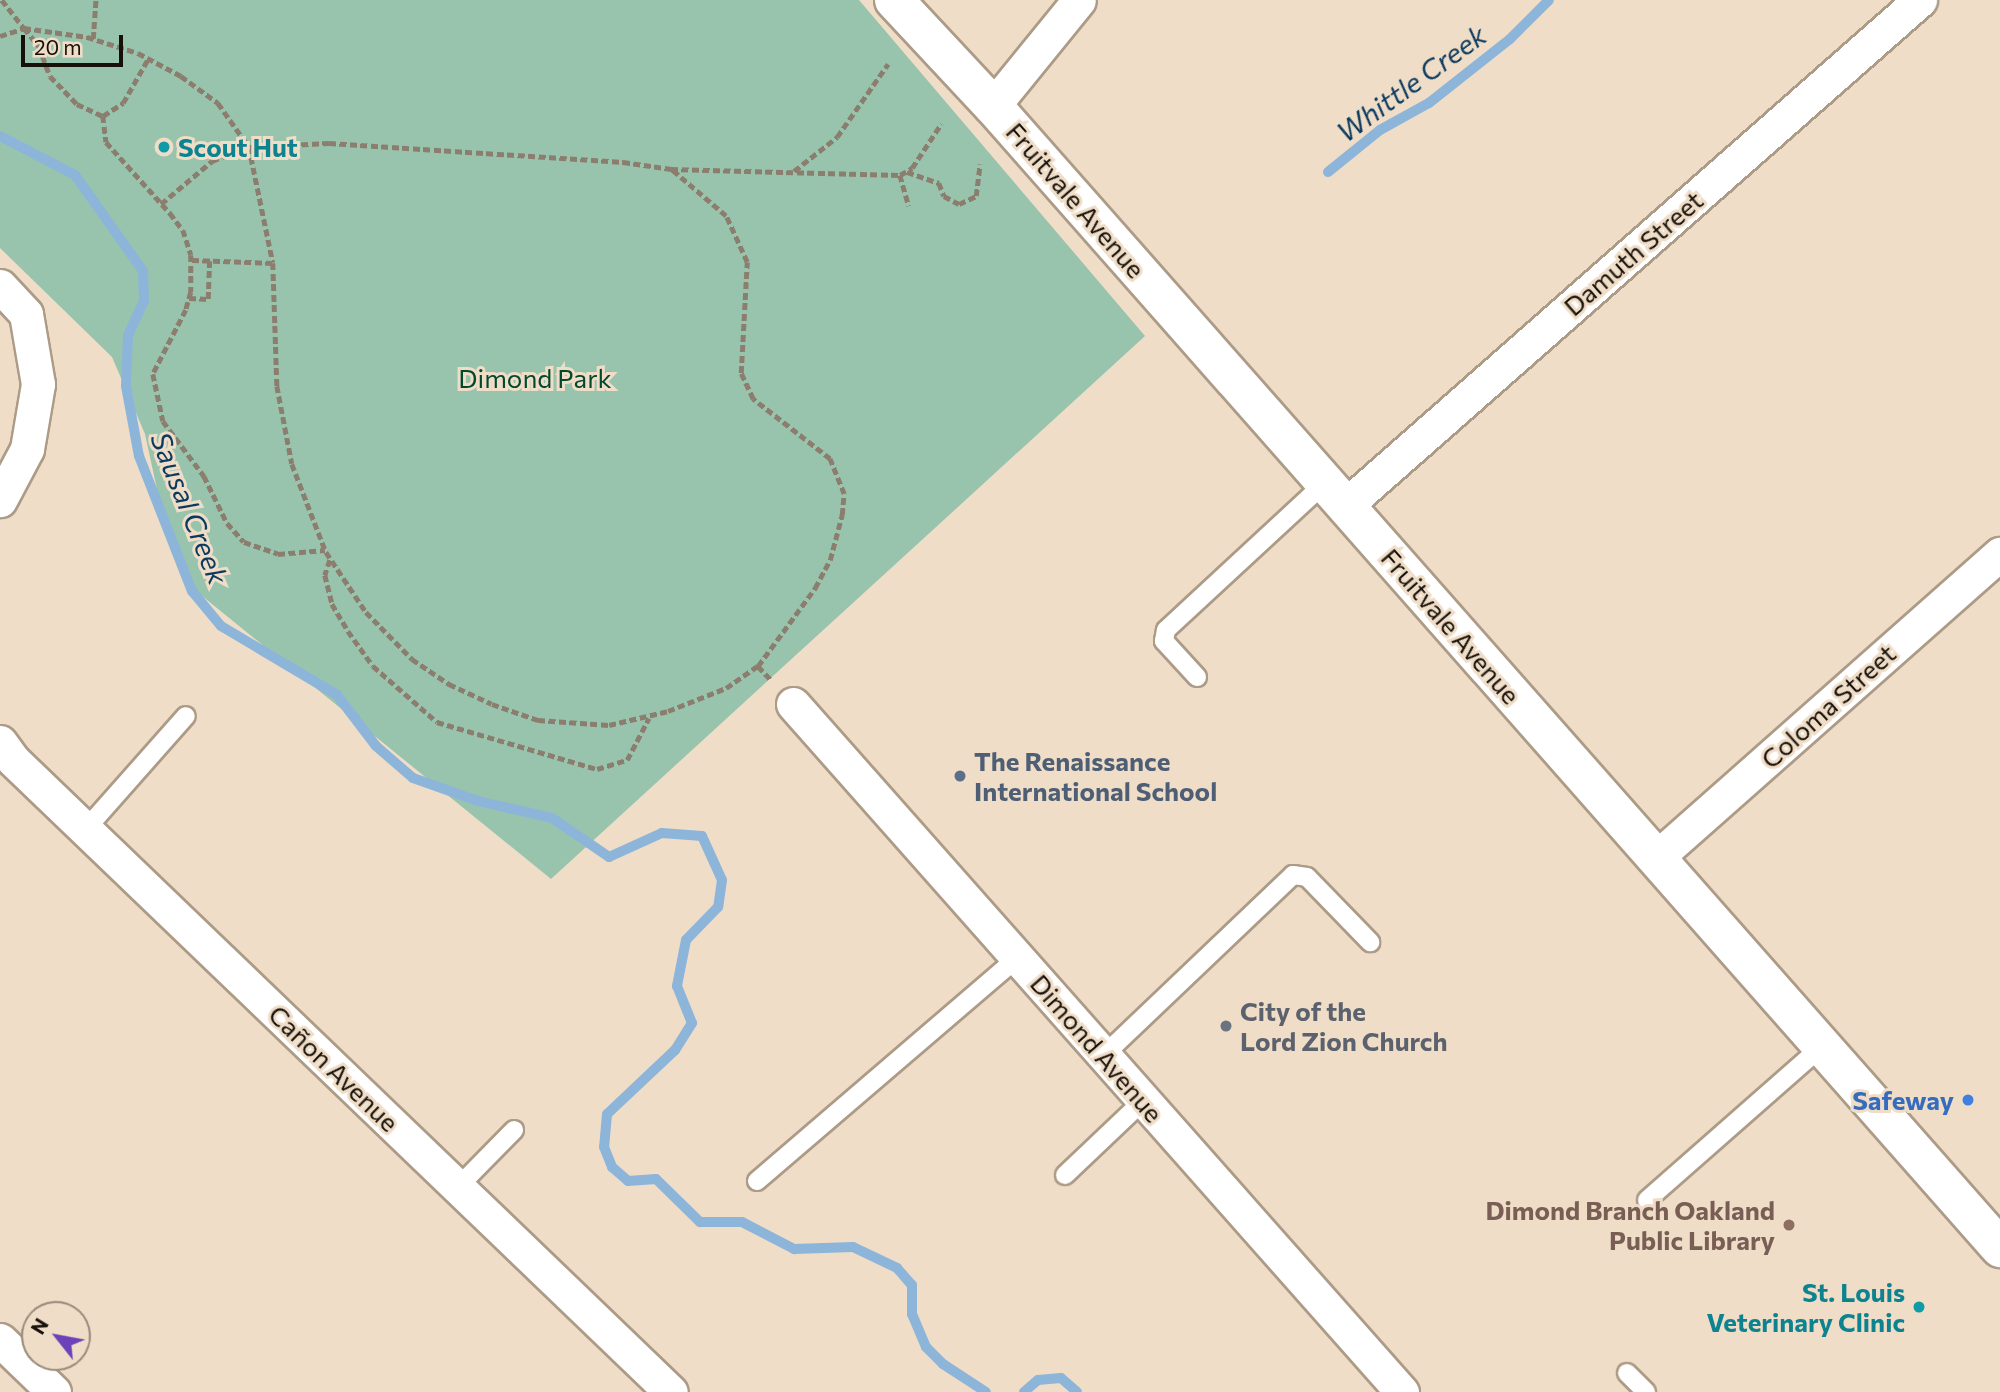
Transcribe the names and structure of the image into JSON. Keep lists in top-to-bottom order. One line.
{"streets":{"street":["Fruitvale Avenue","Damuth Street","Coloma Street","Dimond Avenue","Cañon Avenue"]},"crossings":[["Fruitvale Avenue","Damuth Street"],["Fruitvale Avenue","Coloma Street"]],"water":["Whittle Creek","Sausal Creek"],"parks":["Dimond Park"],"places":["Scout Hut","The Renaissance International School","City of the Lord Zion Church","Safeway","Dimond Branch Oakland Public Library","St. Louis Veterinary Clinic"],"scale_bar":"20 m","north":"top left"}
